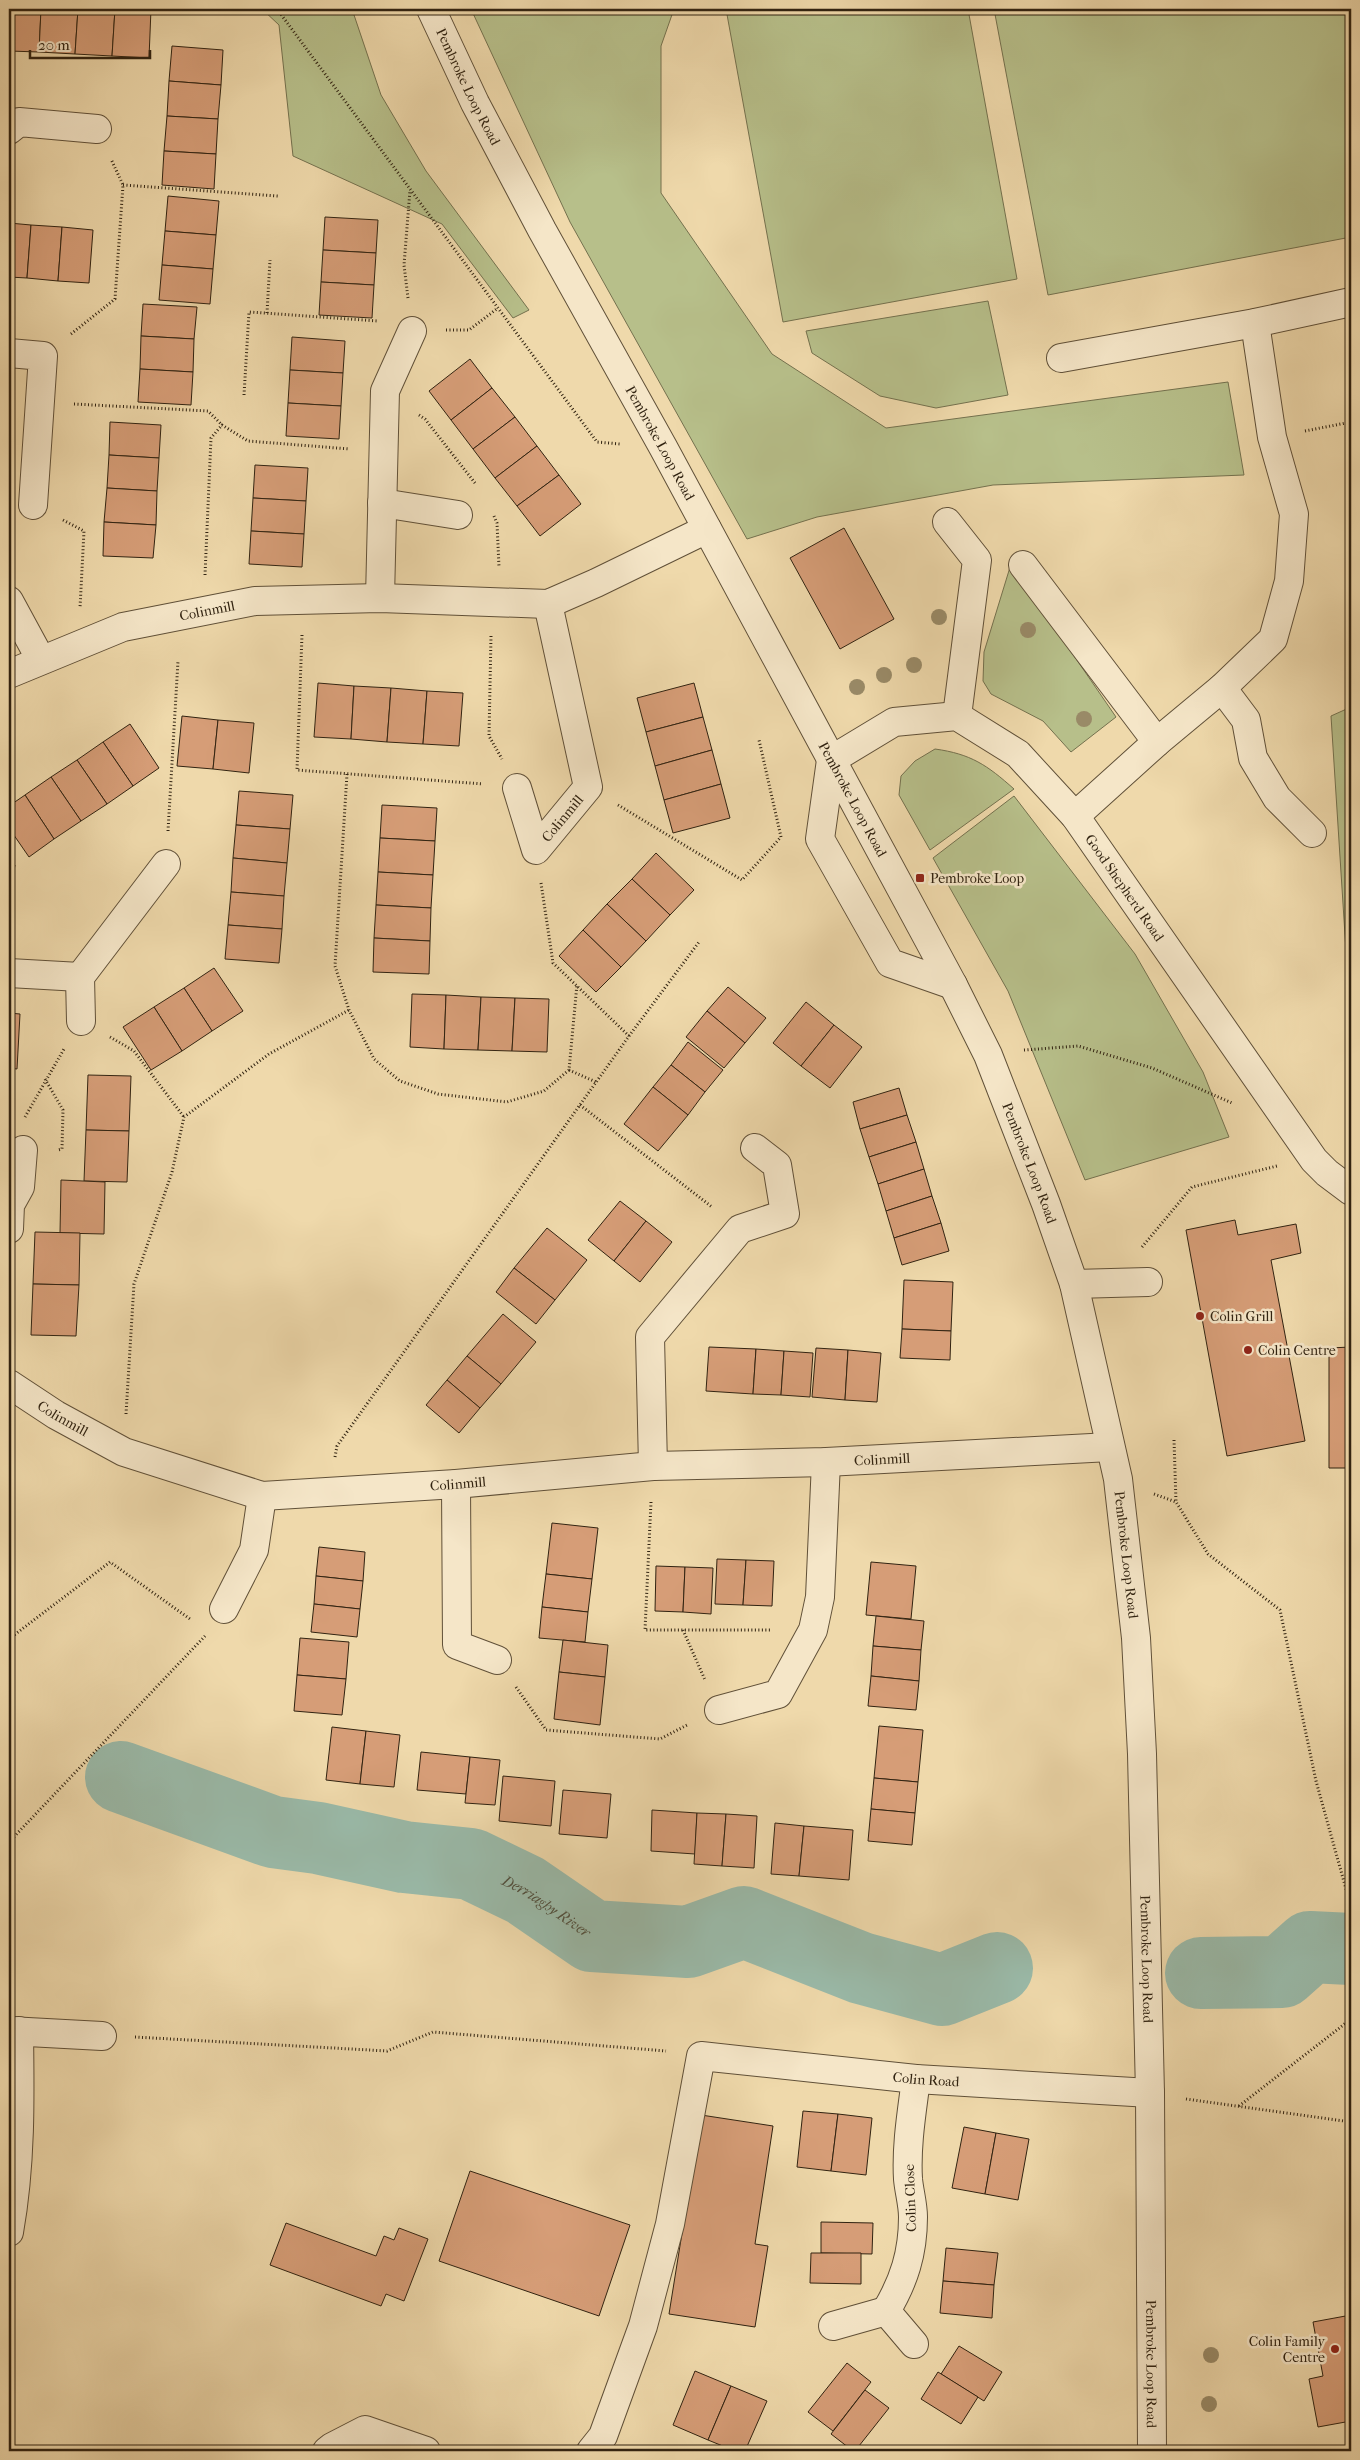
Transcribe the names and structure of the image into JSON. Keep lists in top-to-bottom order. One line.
{"streets":{"street":["Pembroke Loop Road","Colinmill","Good Shepherd Road","Colin Road","Colin Close"]},"crossings":[["Pembroke Loop Road","Colinmill"],["Pembroke Loop Road","Colin Road"],["Colin Road","Colin Close"]],"water":["Derriaghy River"],"places":{"transit":["Pembroke Loop"],"other":["Colin Grill","Colin Centre","Colin Family Centre"]},"scale_bar":"20 m"}
